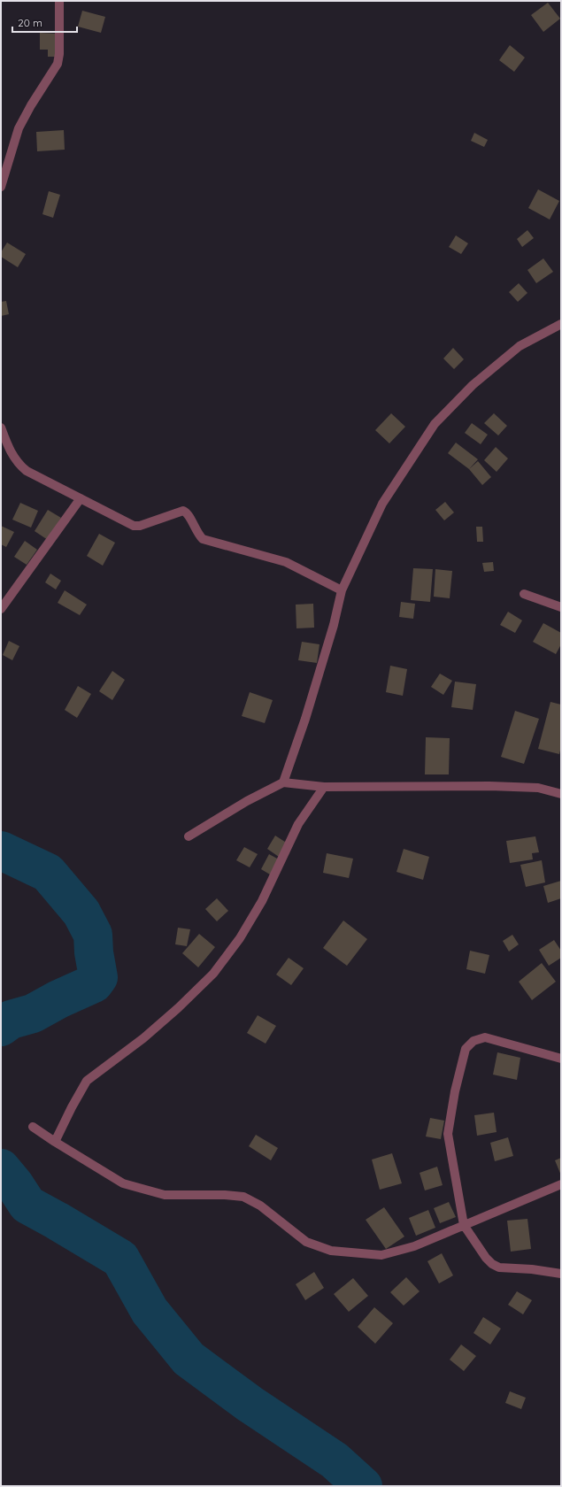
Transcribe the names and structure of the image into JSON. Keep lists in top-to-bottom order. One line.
{"scale_bar":"20 m"}
